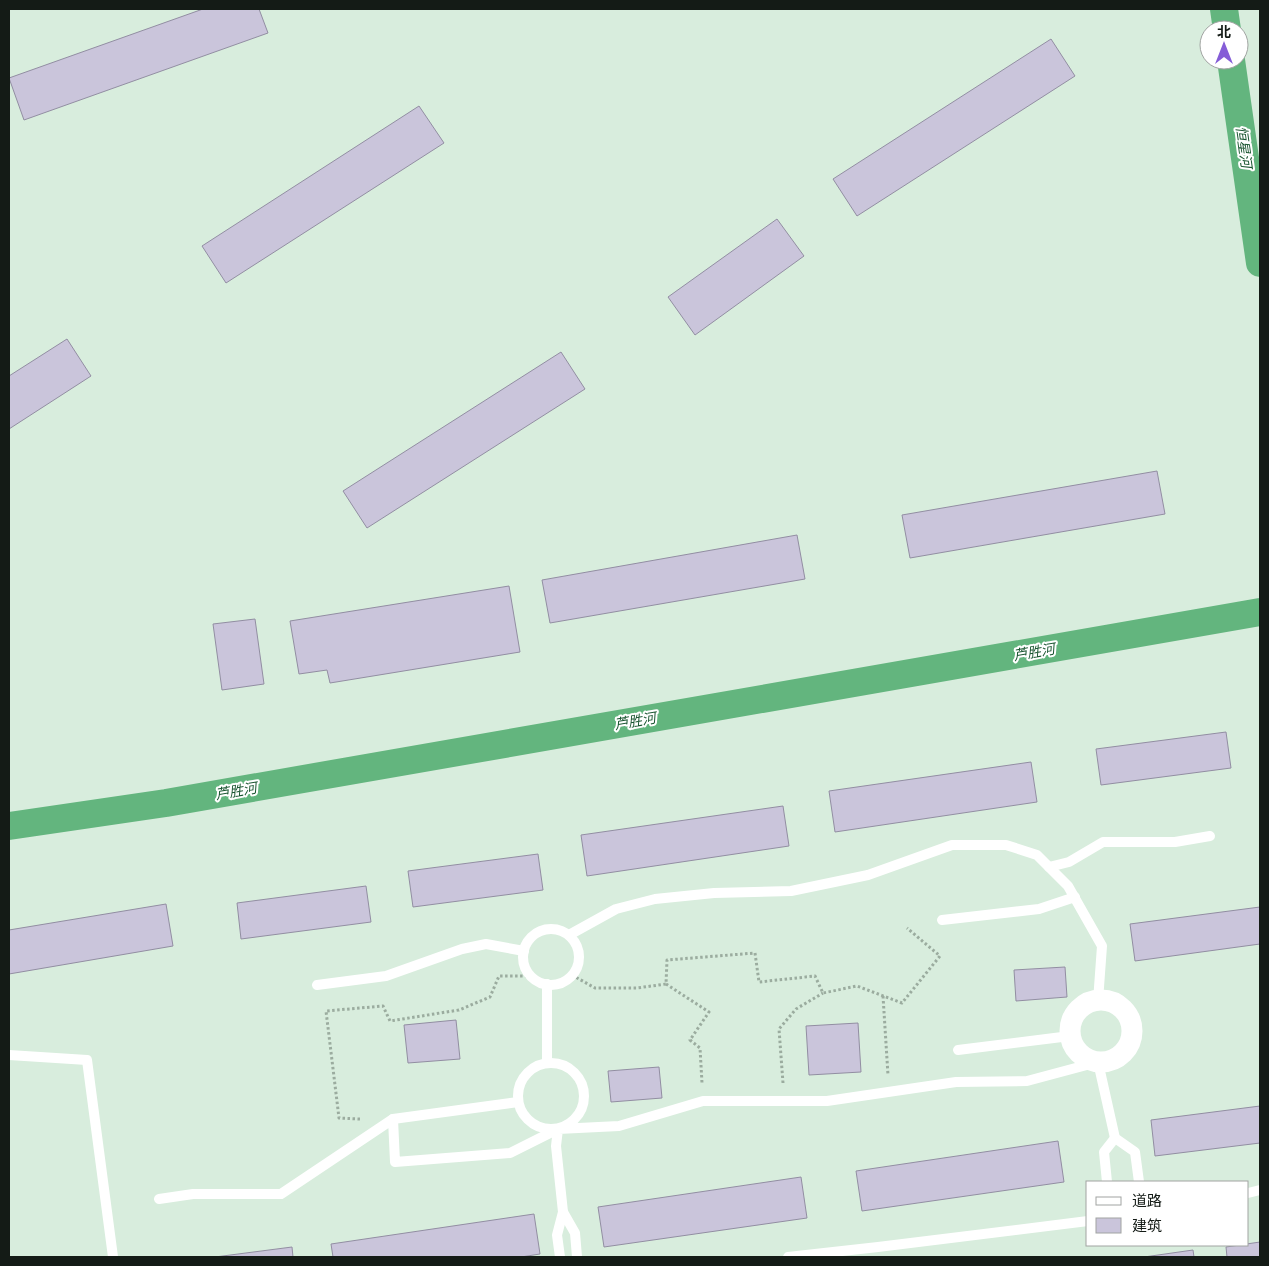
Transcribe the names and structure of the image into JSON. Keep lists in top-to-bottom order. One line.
{"water":["恒星河","芦胜河"],"legend":["道路","建筑"],"north":"top"}
